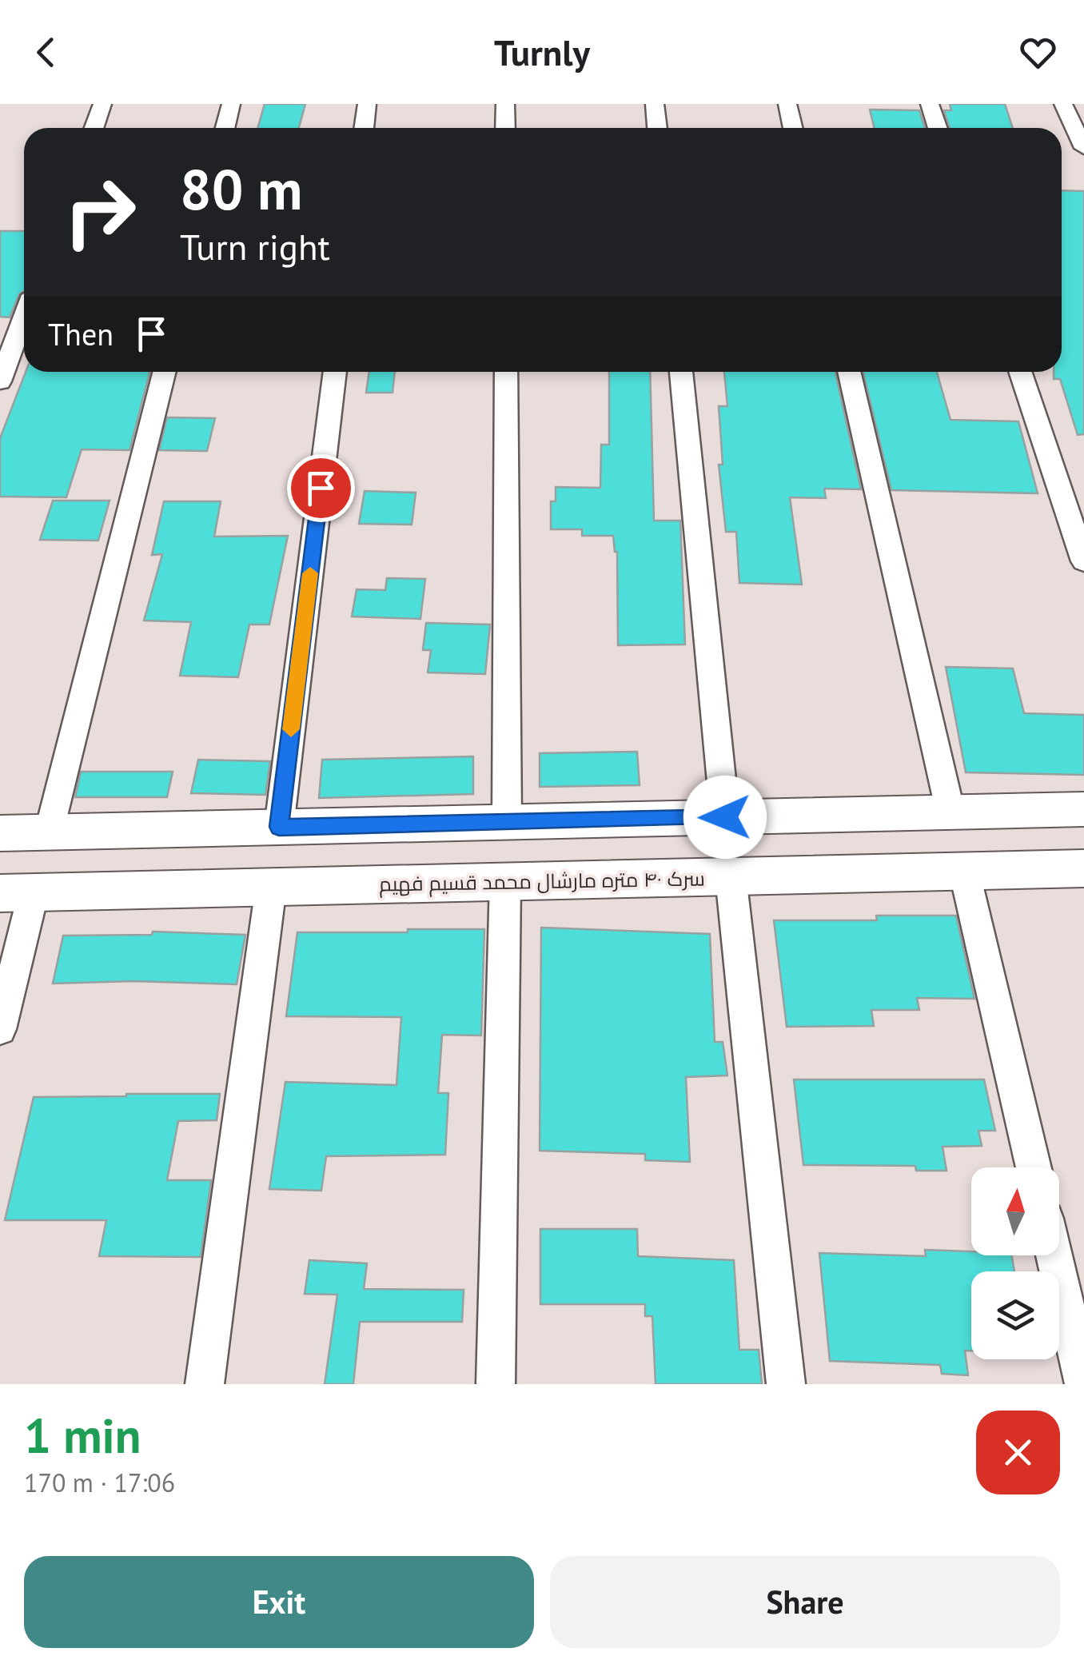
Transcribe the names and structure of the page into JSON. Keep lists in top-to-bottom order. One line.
{"streets":{"street":["سرک ۴۰ متره مارشال محمد قسیم فهیم"]},"north":"top","page":{"header":"Turnly","turn":["80 m","Turn right"],"then":"Then","heading":["1 min","170 m · 17:06"],"buttons":["Exit","Share"]}}
